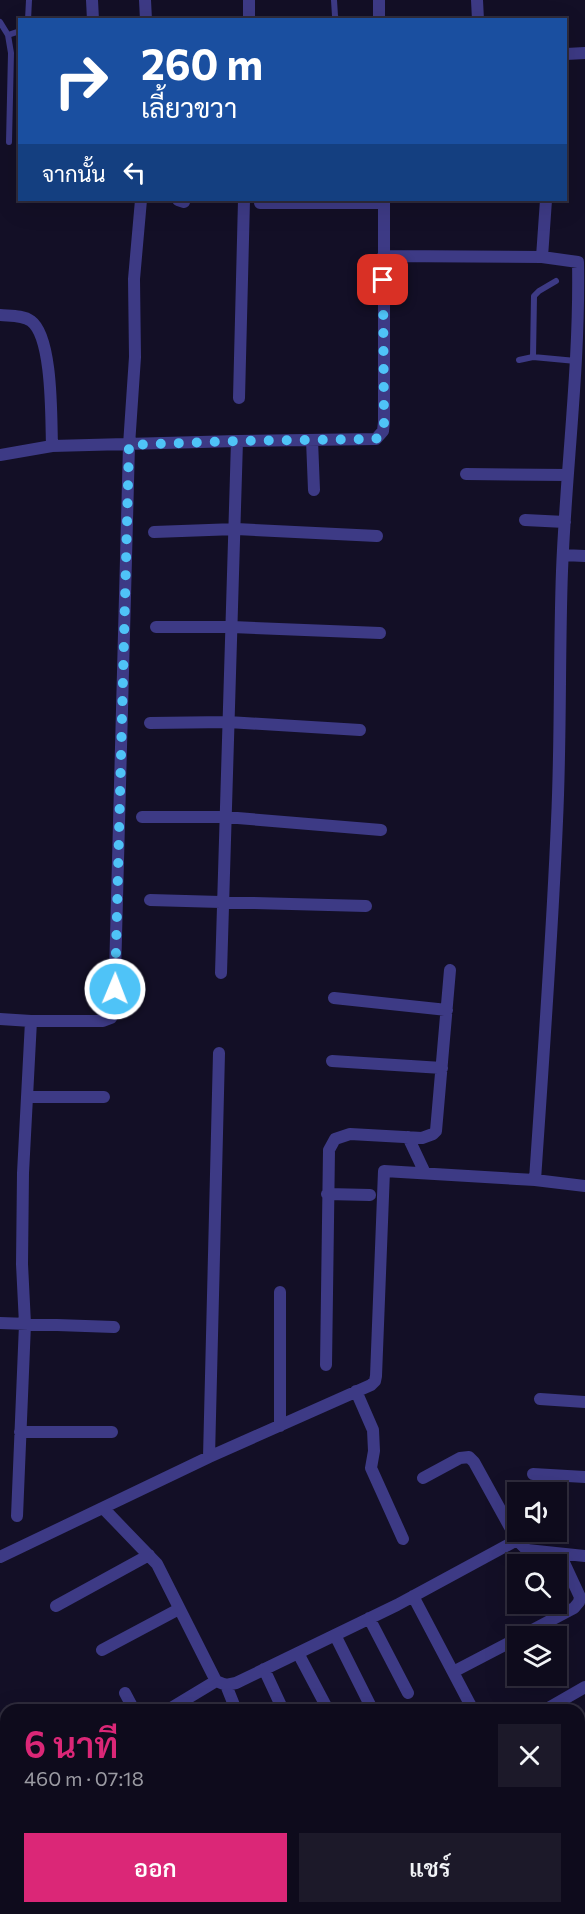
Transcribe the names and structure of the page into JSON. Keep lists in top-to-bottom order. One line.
{"page":{"turn":["260 m","เลี้ยวขวา"],"then":"จากนั้น","heading":["6 นาที","460 m · 07:18"],"buttons":["ออก","แชร์"]}}
